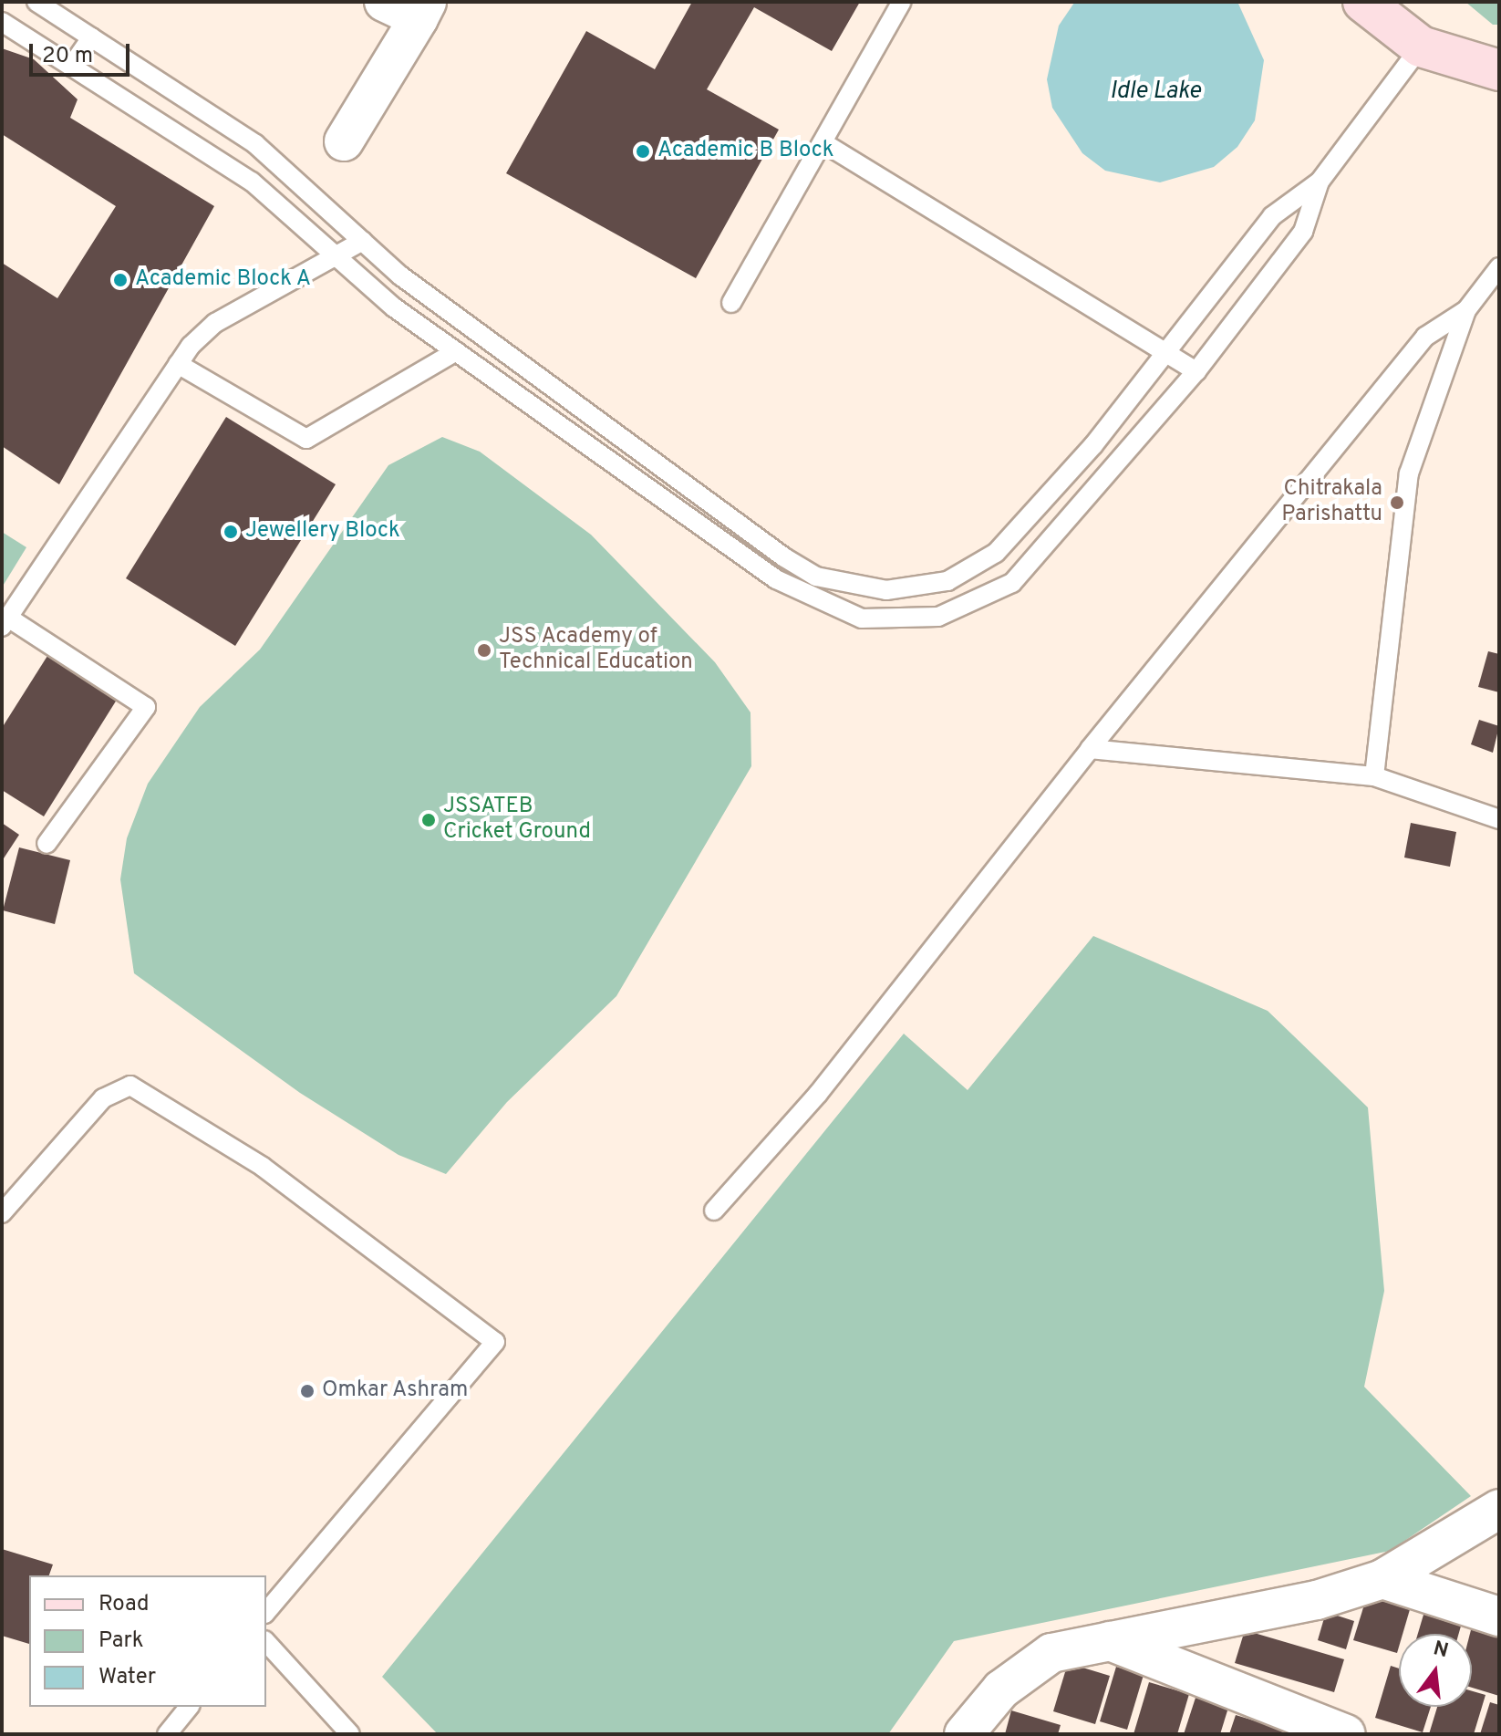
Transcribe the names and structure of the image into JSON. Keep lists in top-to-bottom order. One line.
{"water":["Idle Lake"],"places":["Academic B Block","Academic Block A","Chitrakala Parishattu","Jewellery Block","JSS Academy of Technical Education","JSSATEB Cricket Ground","Omkar Ashram"],"legend":["Road","Park","Water"],"scale_bar":"20 m","north":"top"}
